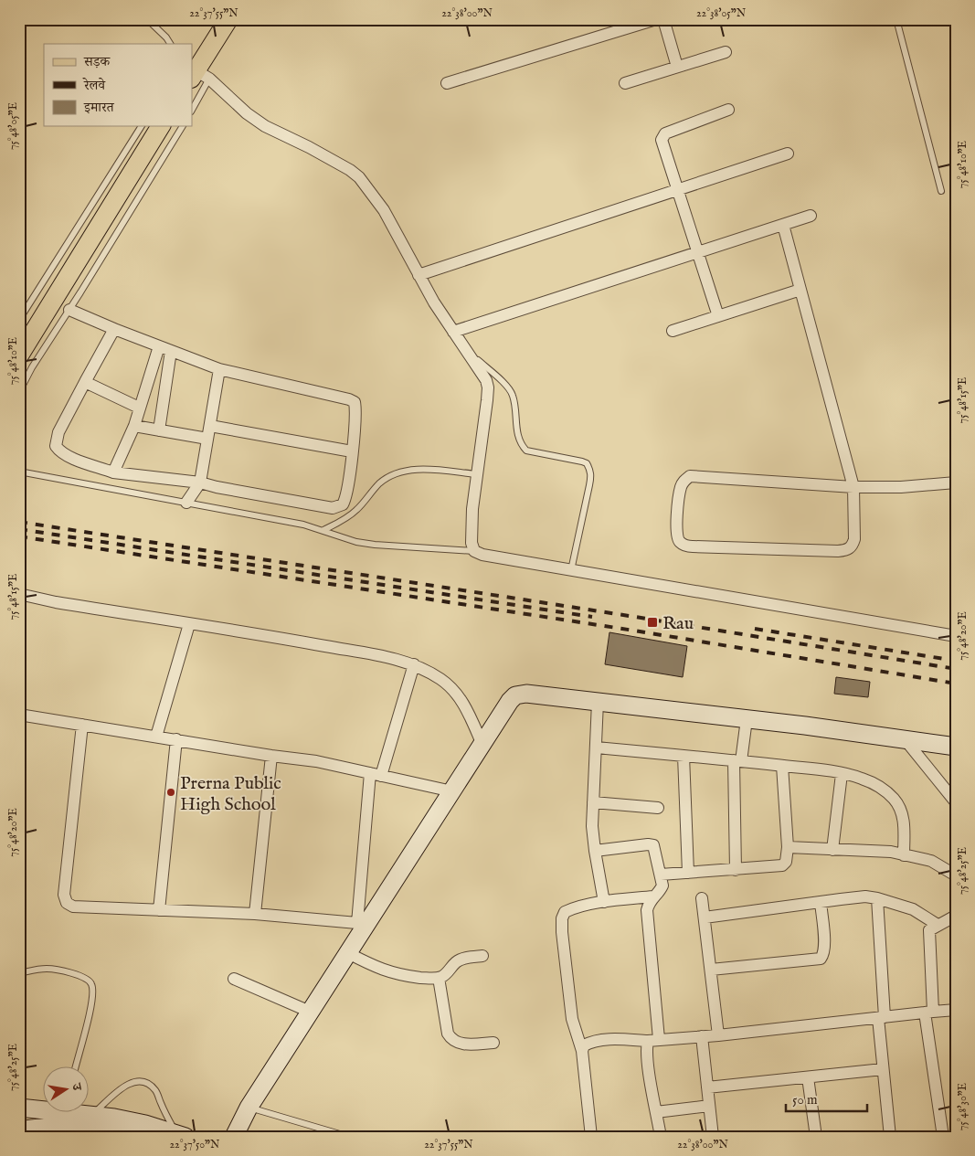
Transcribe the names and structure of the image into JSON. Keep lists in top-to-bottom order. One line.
{"places":{"transit":["Rau"],"other":["Prerna Public High School"]},"legend":["सड़क","रेलवे","इमारत"],"scale_bar":"50 m","north":"right","coordinates":["22°37'55\"N","22°38'00\"N","22°38'05\"N","75°48'05\"E","75°48'10\"E","75°48'15\"E","75°48'20\"E","75°48'25\"E","75°48'30\"E","22°37'50\"N"]}
